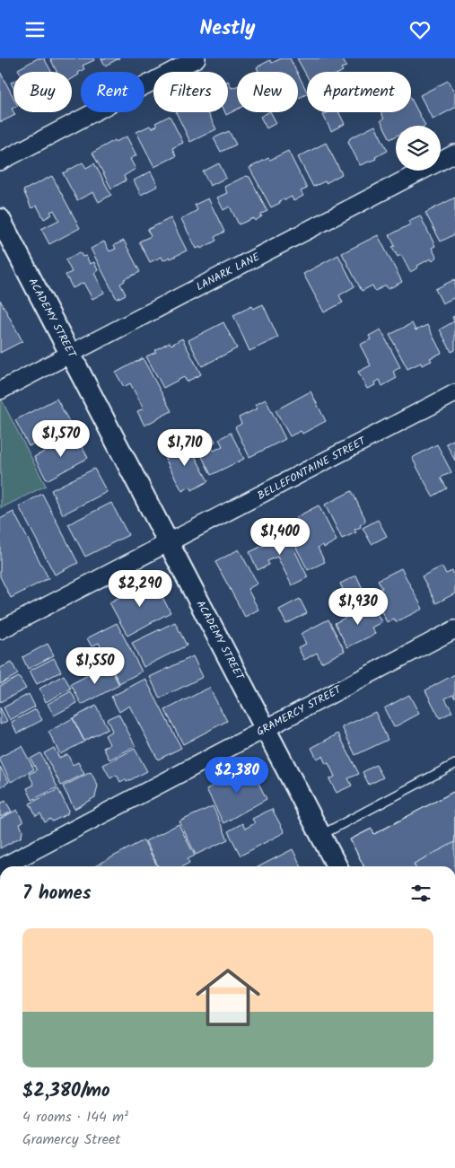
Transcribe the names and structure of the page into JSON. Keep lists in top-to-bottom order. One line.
{"streets":{"street":["LANARK LANE","ACADEMY STREET","BELLEFONTAINE STREET","GRAMERCY STREET"]},"crossings":[["LANARK LANE","ACADEMY STREET"],["ACADEMY STREET","BELLEFONTAINE STREET"],["ACADEMY STREET","GRAMERCY STREET"]],"page":{"header":"Nestly","chip":["Buy","Rent","Filters","New","Apartment"],"price":["$1,570","$1,710","$1,400","$2,290","$1,930","$1,550","$2,380"],"heading":"7 homes","list":[{"name":"$2,380/mo","note":"4 rooms · 144 m² · Gramercy Street"}]}}
